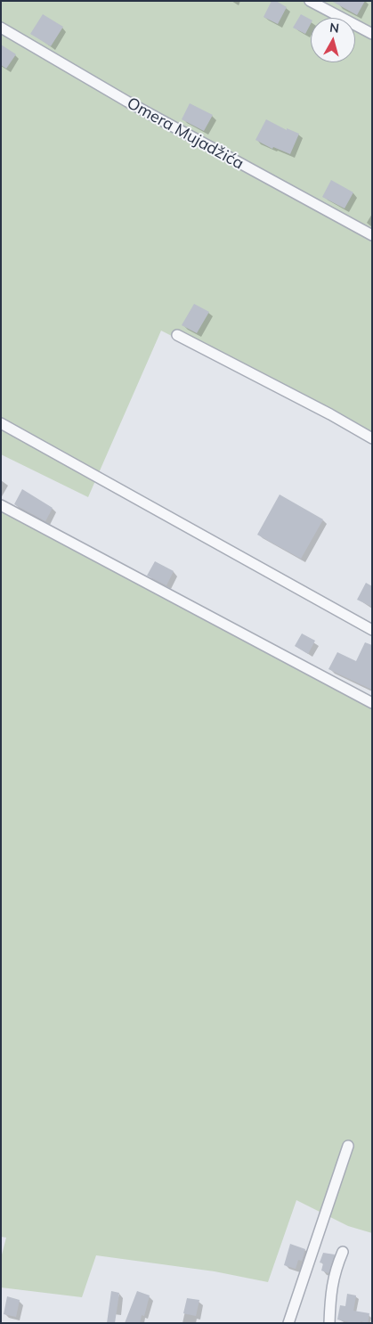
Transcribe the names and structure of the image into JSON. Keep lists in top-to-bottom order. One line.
{"streets":{"street":["Omera Mujadžića"]},"north":"top"}
